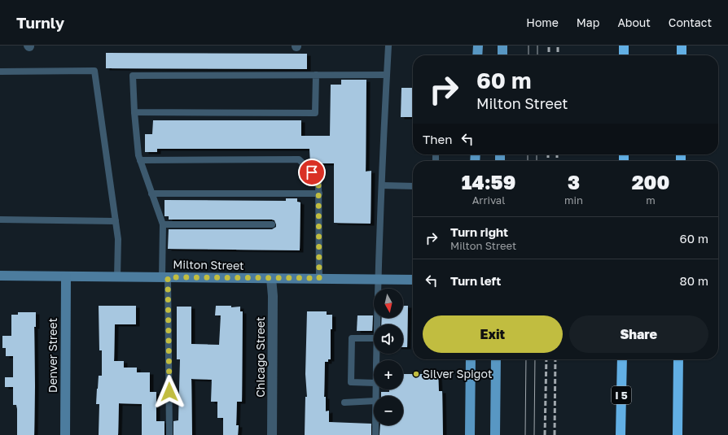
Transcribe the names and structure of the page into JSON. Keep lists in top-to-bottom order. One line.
{"streets":{"highway":["I 5"],"main road":["Milton Street","Denver Street"],"street":["Chicago Street"]},"crossings":[["Milton Street","Denver Street"],["Milton Street","Chicago Street"]],"places":["Silver Spigot"],"north":"bottom","page":{"header":"Turnly","nav":["Home","Map","About","Contact"],"turn":["60 m","Milton Street"],"then":"Then","eta":["14:59","Arrival","3","min","200","m"],"list":[{"name":"Turn right","note":"Milton Street","value":"60 m"},{"name":"Turn left","value":"80 m"}],"map_buttons":["+","−"],"buttons":["Exit","Share"]}}
